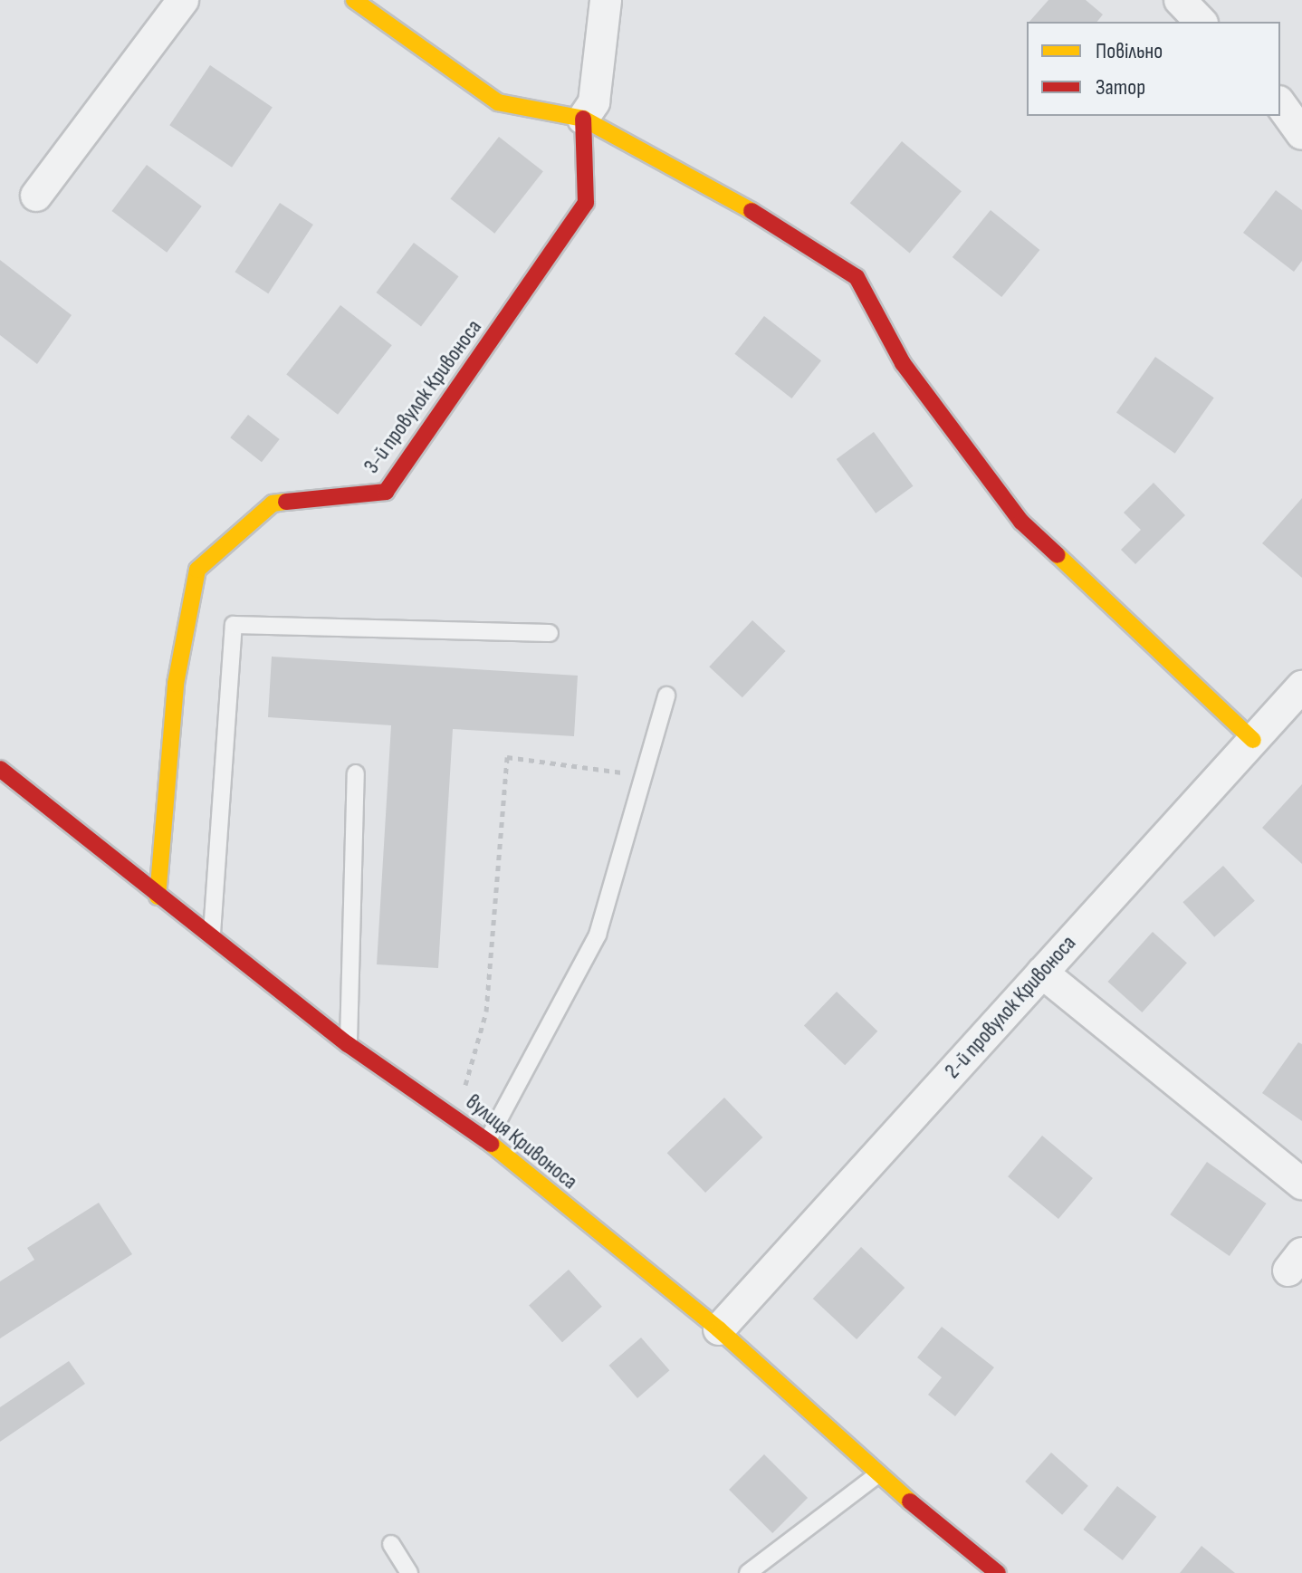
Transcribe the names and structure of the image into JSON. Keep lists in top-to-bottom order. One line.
{"streets":{"street":["3-й провулок Кривоноса","2-й провулок Кривоноса","вулиця Кривоноса"]},"crossings":[["3-й провулок Кривоноса","вулиця Кривоноса"],["2-й провулок Кривоноса","вулиця Кривоноса"]],"legend":["Повільно","Затор"]}
